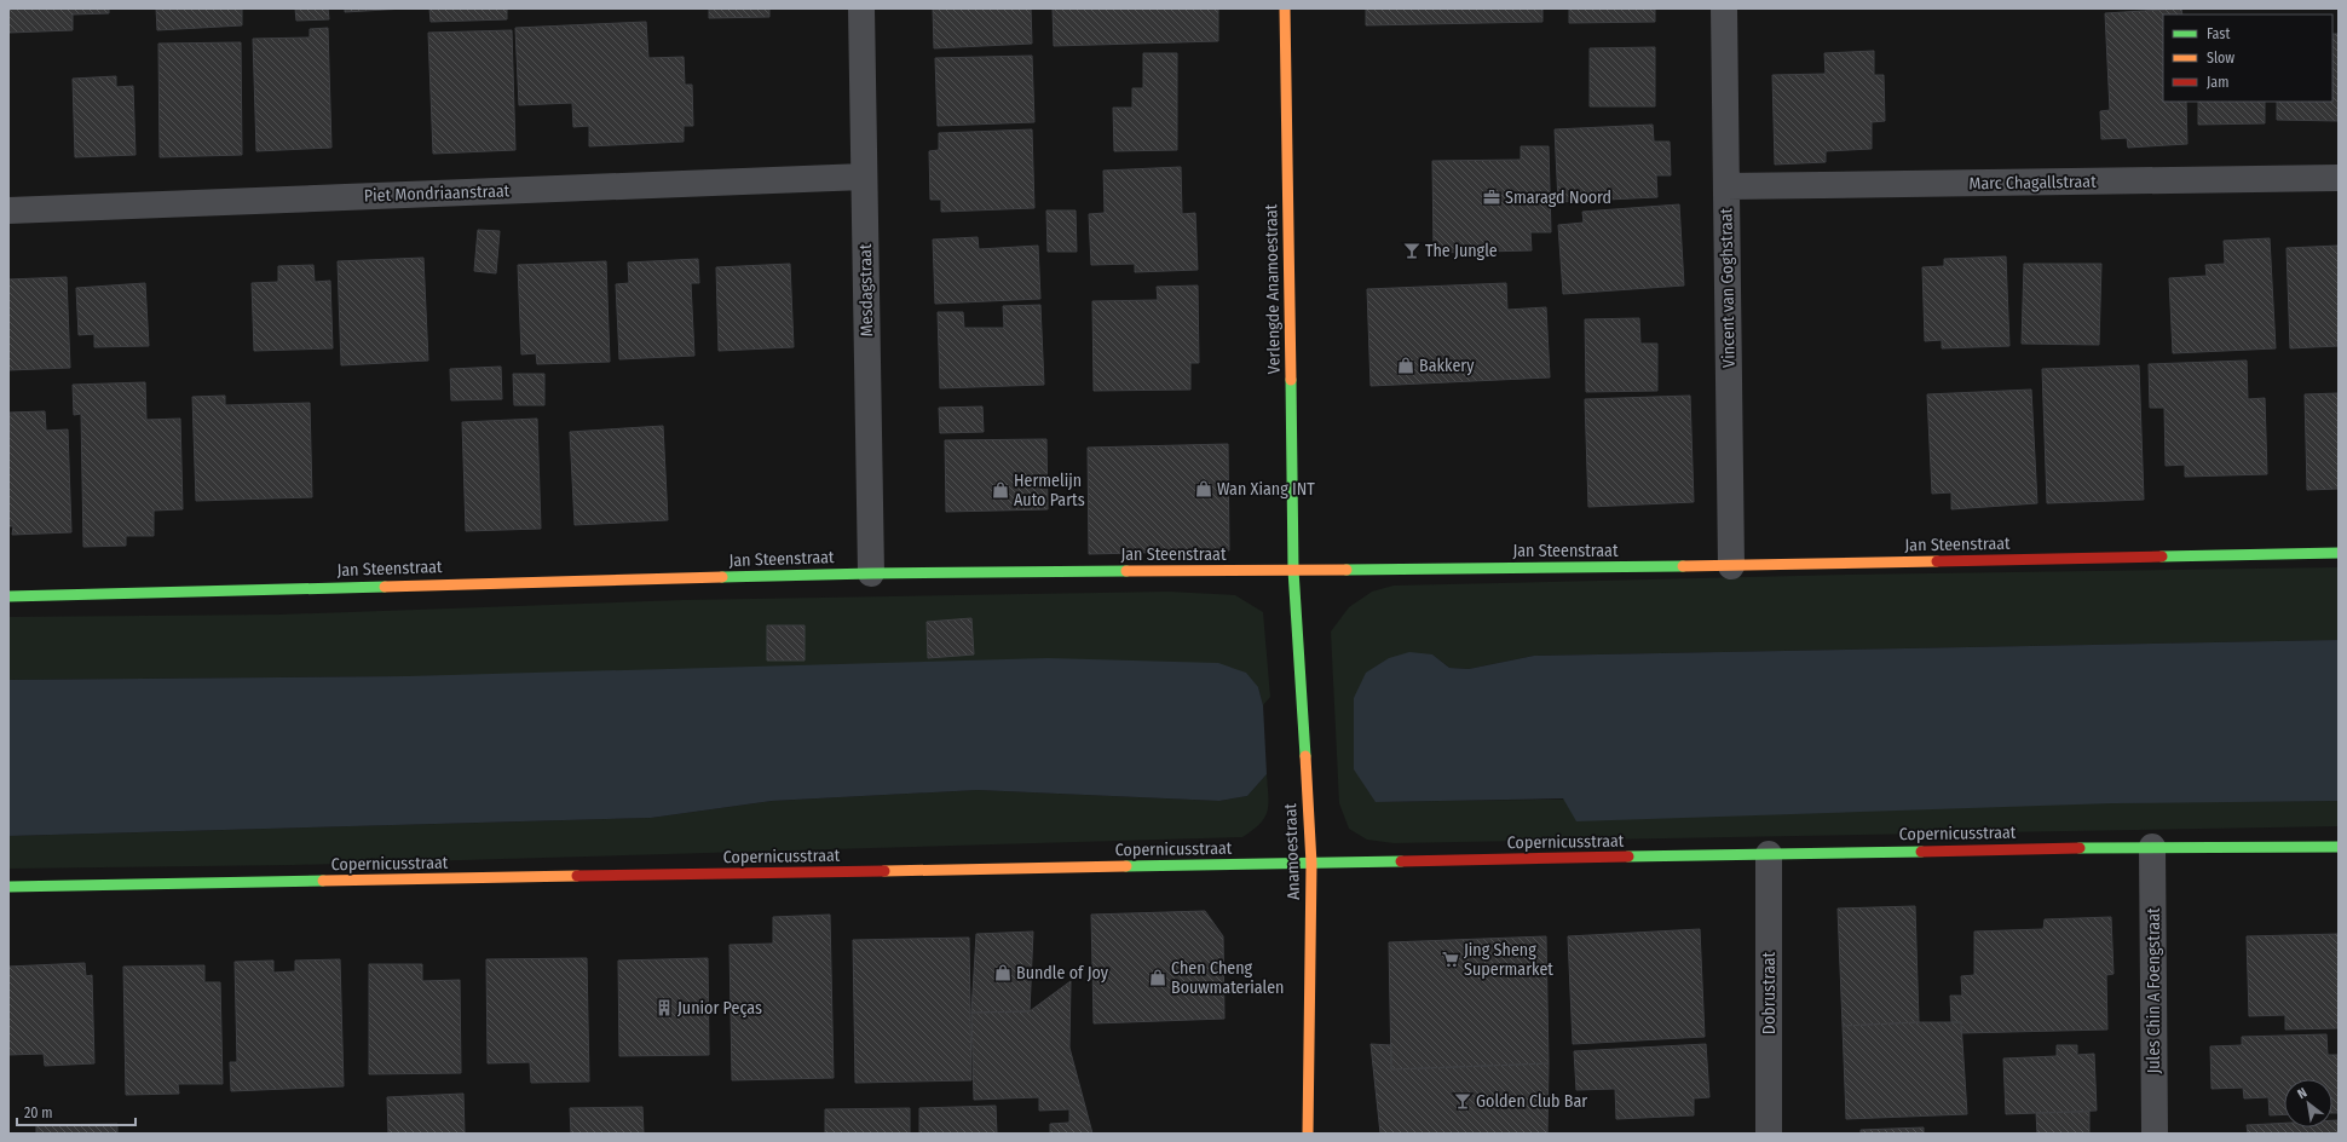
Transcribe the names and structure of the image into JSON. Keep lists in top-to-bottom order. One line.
{"streets":{"street":["Marc Chagallstraat","Piet Mondriaanstraat","Vincent van Goghstraat","Verlengde Anamoestraat","Mesdagstraat","Jan Steenstraat","Copernicusstraat","Anamoestraat","Jules Chin A Foengstraat","Dobrustraat"]},"crossings":[["Marc Chagallstraat","Vincent van Goghstraat"],["Piet Mondriaanstraat","Mesdagstraat"],["Vincent van Goghstraat","Jan Steenstraat"],["Verlengde Anamoestraat","Jan Steenstraat"],["Verlengde Anamoestraat","Anamoestraat"],["Mesdagstraat","Jan Steenstraat"],["Jan Steenstraat","Anamoestraat"],["Copernicusstraat","Anamoestraat"],["Copernicusstraat","Jules Chin A Foengstraat"],["Copernicusstraat","Dobrustraat"]],"places":{"office":["Smaragd Noord"],"bar":["The Jungle","Golden Club Bar"],"shop":["Bakkery","Wan Xiang INT","Hermelijn Auto Parts","Bundle of Joy","Chen Cheng Bouwmaterialen"],"supermarket":["Jing Sheng Supermarket"],"building":["Junior Peças"]},"legend":["Fast","Slow","Jam"],"scale_bar":"20 m","north":"top left"}
